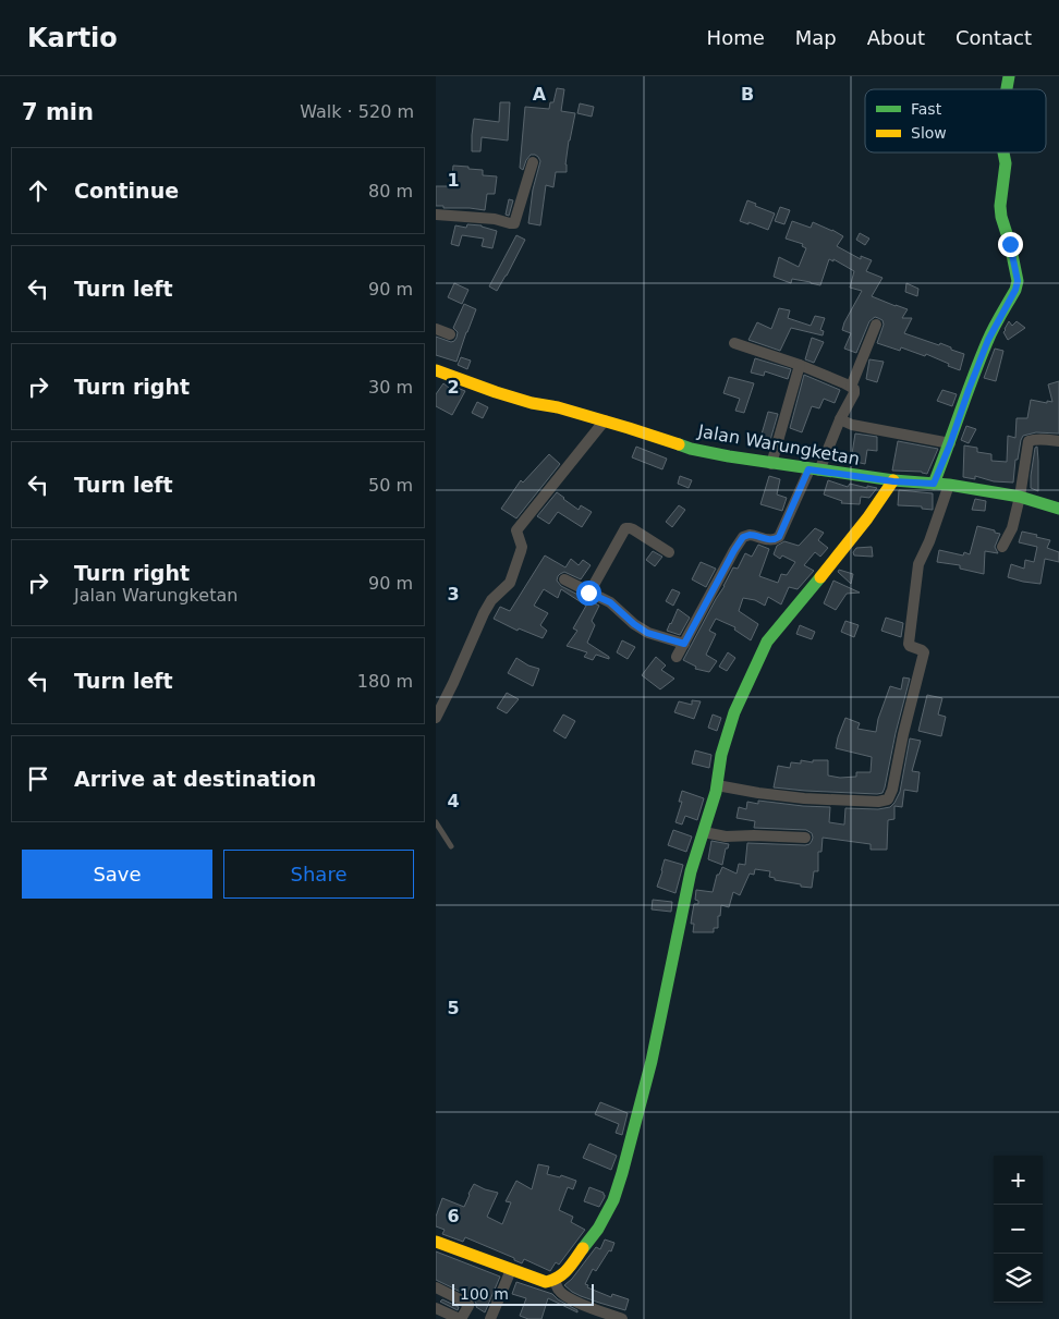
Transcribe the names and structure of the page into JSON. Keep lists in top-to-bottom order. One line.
{"streets":{"street":["Jalan Warungketan"]},"legend":["Fast","Slow"],"scale_bar":"100 m","page":{"header":"Kartio","nav":["Home","Map","About","Contact"],"heading":["7 min","Walk · 520 m"],"list":[["Continue","80 m"],["Turn left","90 m"],["Turn right","30 m"],["Turn left","50 m"],["Turn right","Jalan Warungketan","90 m"],["Turn left","180 m"],"Arrive at destination"],"buttons":["Save","Share"],"map_buttons":["+","−"],"scale":"100 m"},"grid":{"columns":["A","B"],"rows":["1","2","3","4","5","6"]}}
